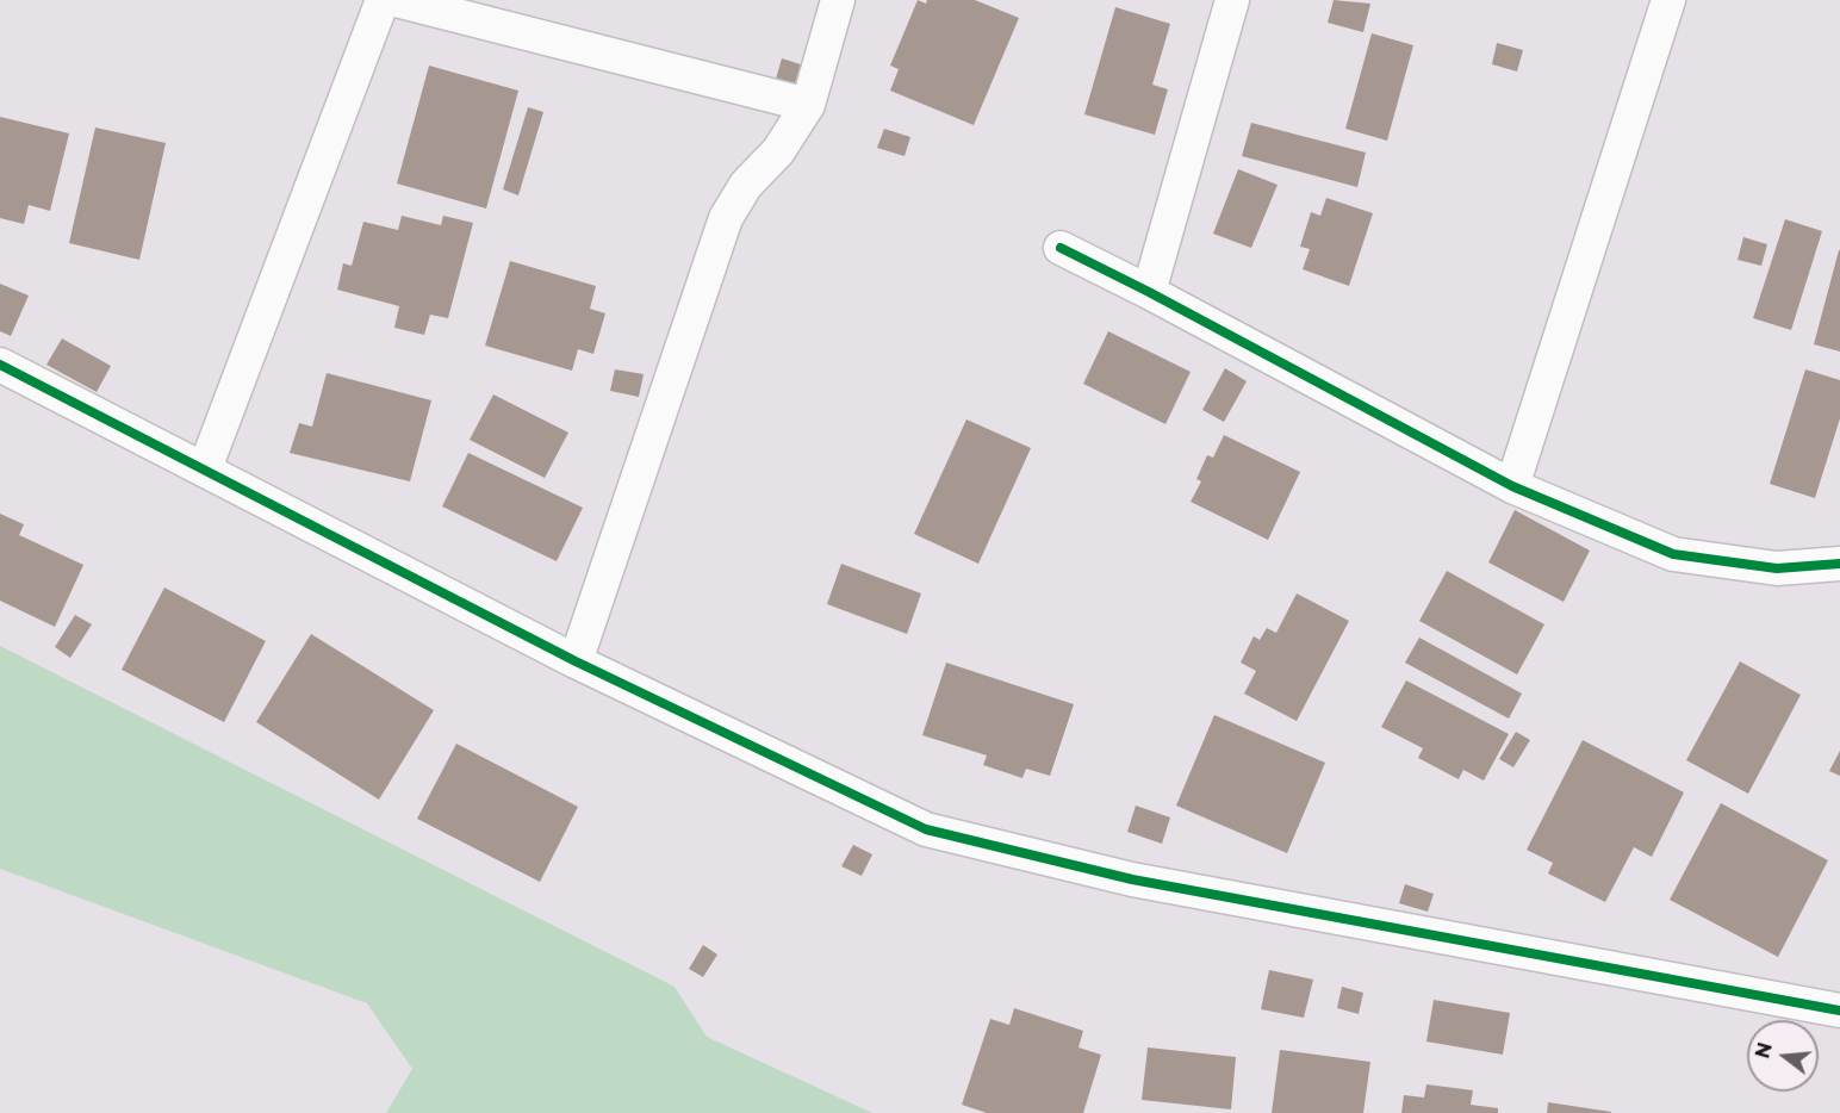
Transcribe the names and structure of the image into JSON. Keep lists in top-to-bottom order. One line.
{"north":"left"}
